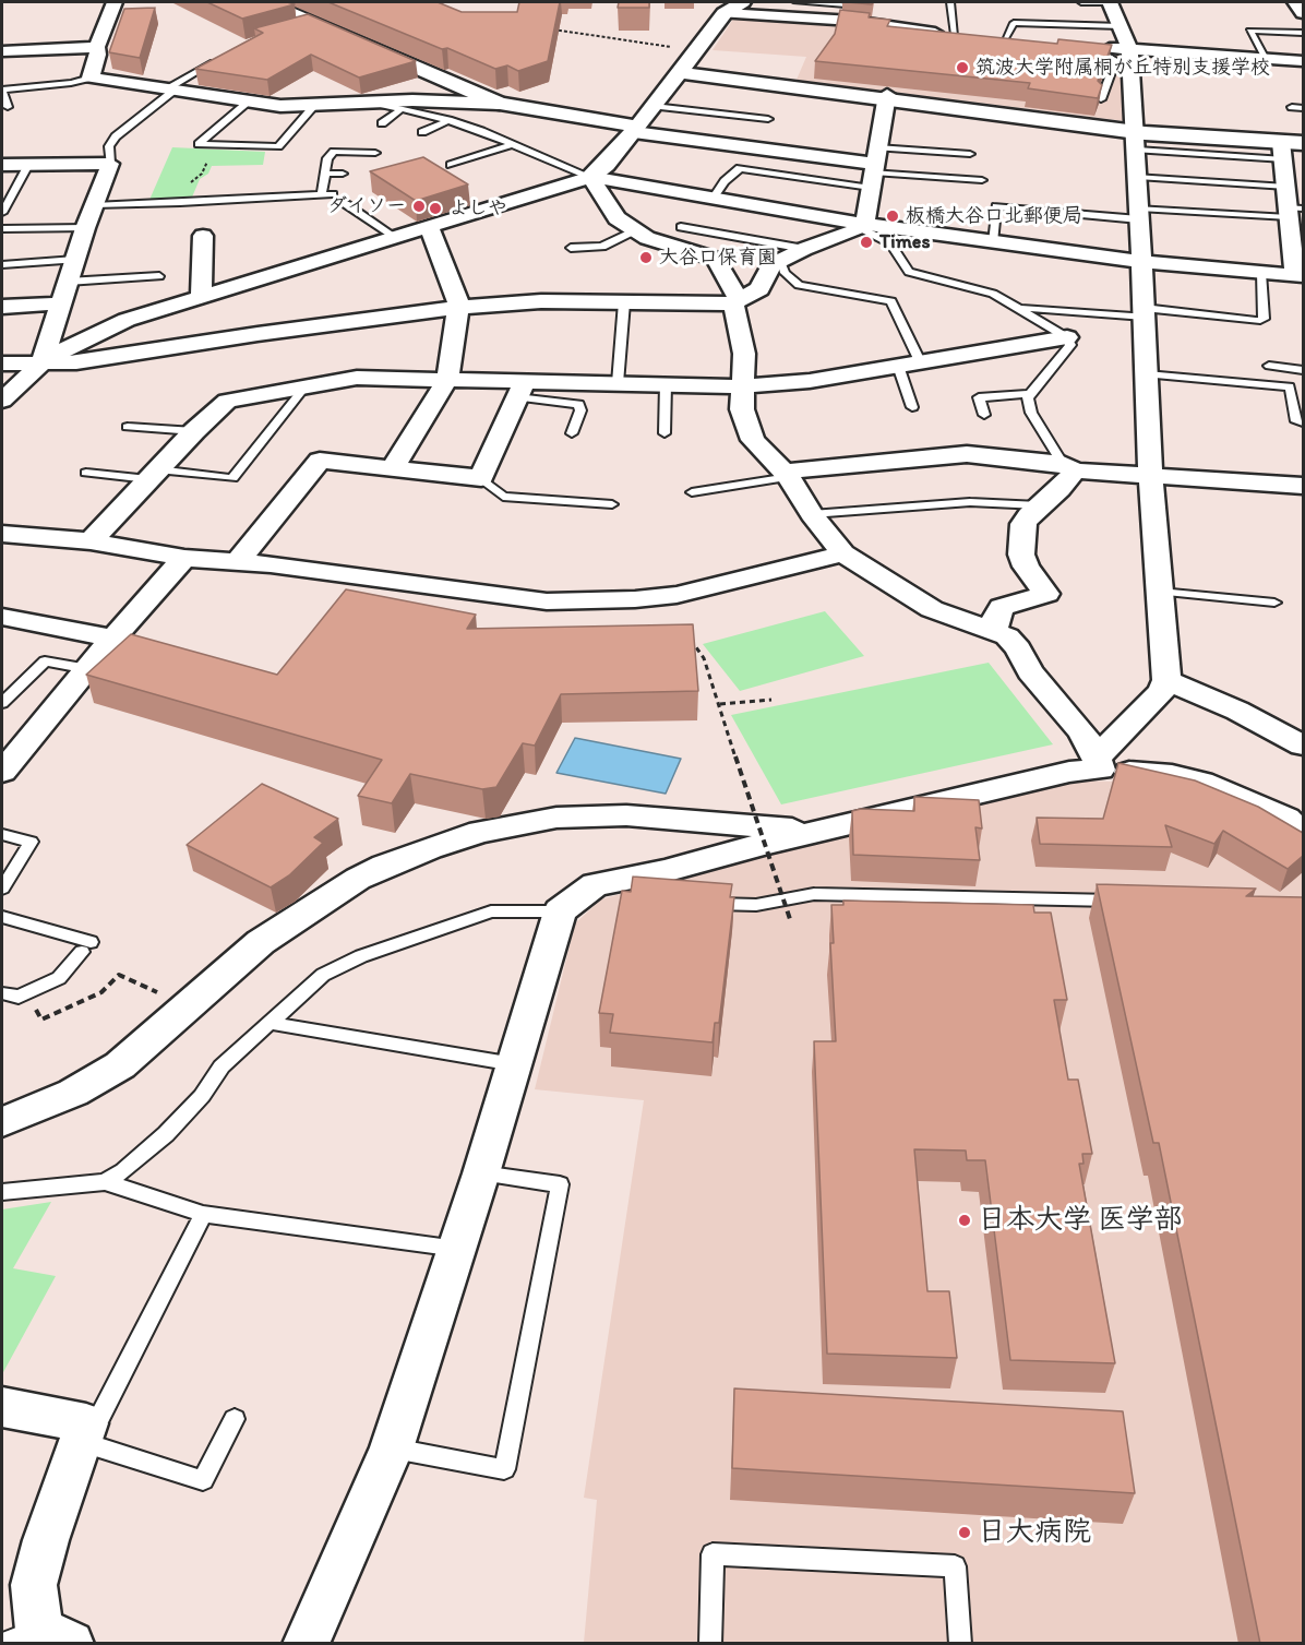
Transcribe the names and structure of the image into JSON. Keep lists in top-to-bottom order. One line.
{"places":["筑波大学附属桐が丘特別支援学校","ダイソー","よしや","板橋大谷口北郵便局","Times","大谷口保育園","日本大学 医学部","日大病院"]}
